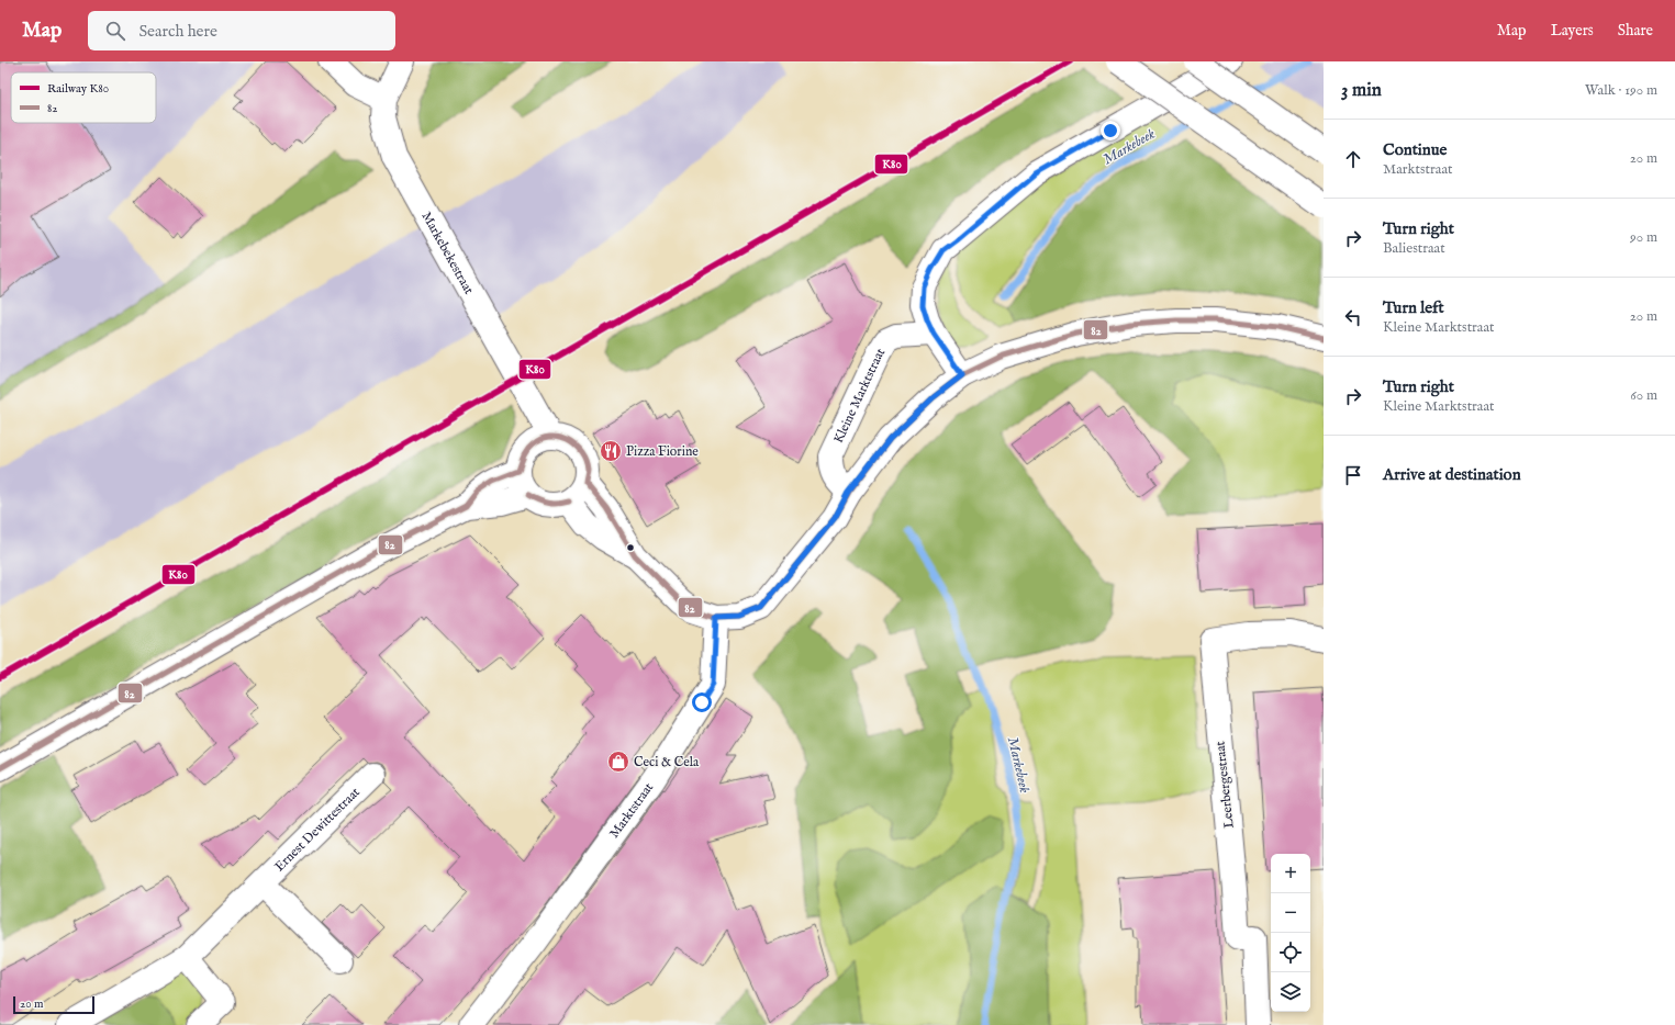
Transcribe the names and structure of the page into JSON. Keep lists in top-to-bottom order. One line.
{"streets":{"main road":["Markebekestraat","Kleine Marktstraat","Leerbergestraat","Marktstraat","Ernest Dewittestraat"]},"water":["Markebeek"],"places":{"restaurant":["Pizza Fiorine"],"shop":["Ceci & Cela"]},"lines":["rail line K80","transit line 82"],"legend":["Railway K80","82"],"scale_bar":"20 m","page":{"header":"Map","search":"Search here","nav":["Map","Layers","Share"],"heading":["3 min","Walk · 190 m"],"list":[["Continue","Marktstraat","20 m"],["Turn right","Baliestraat","90 m"],["Turn left","Kleine Marktstraat","20 m"],["Turn right","Kleine Marktstraat","60 m"],"Arrive at destination"],"map_buttons":["+","−"],"scale":"20 m"}}
